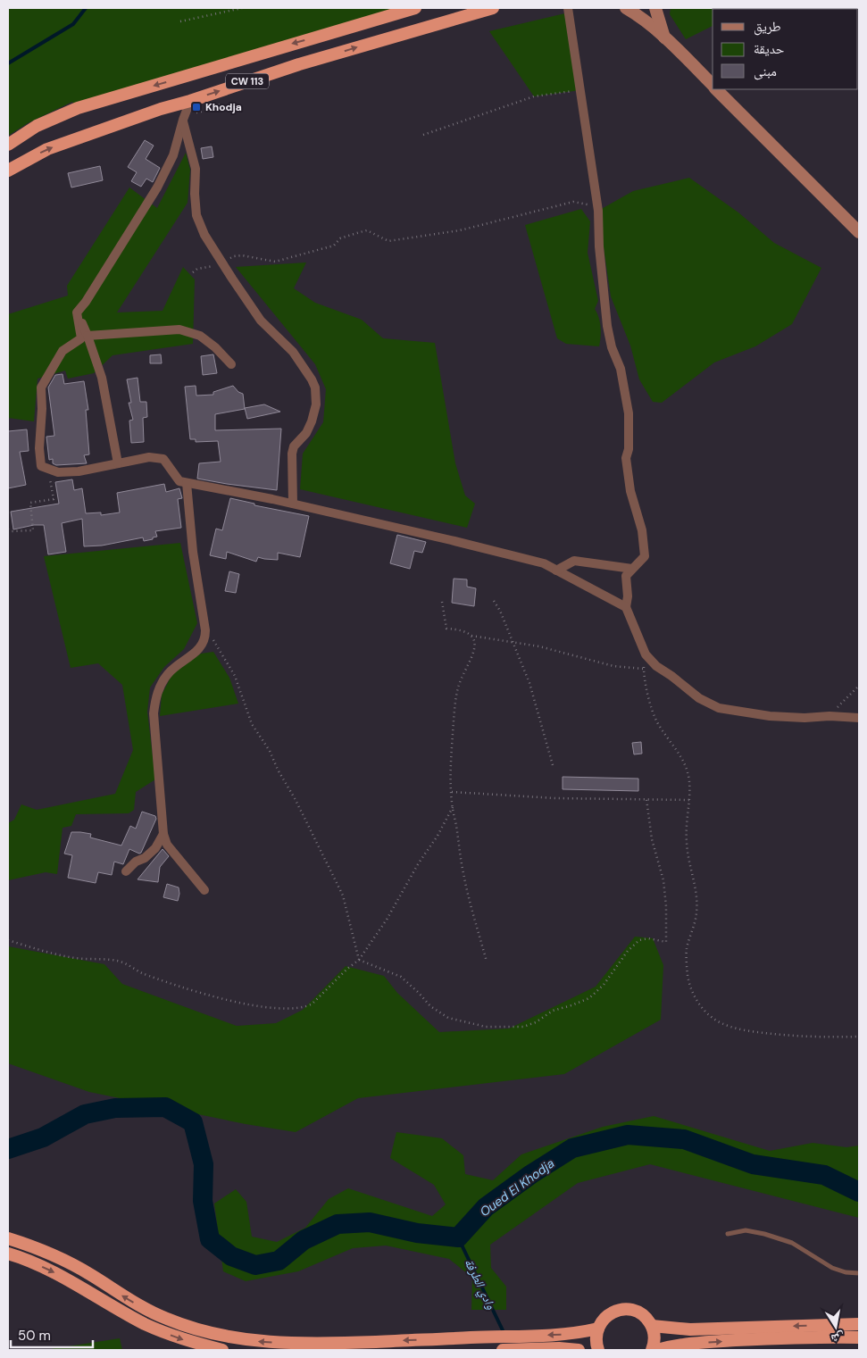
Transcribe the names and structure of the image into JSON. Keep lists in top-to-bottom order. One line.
{"streets":{"highway":["CW 113"]},"water":["Oued El Khodja","وادي الطرفة"],"places":{"transit":["Khodja"]},"legend":["طريق","حديقة","مبنى"],"scale_bar":"50 m","north":"bottom"}
